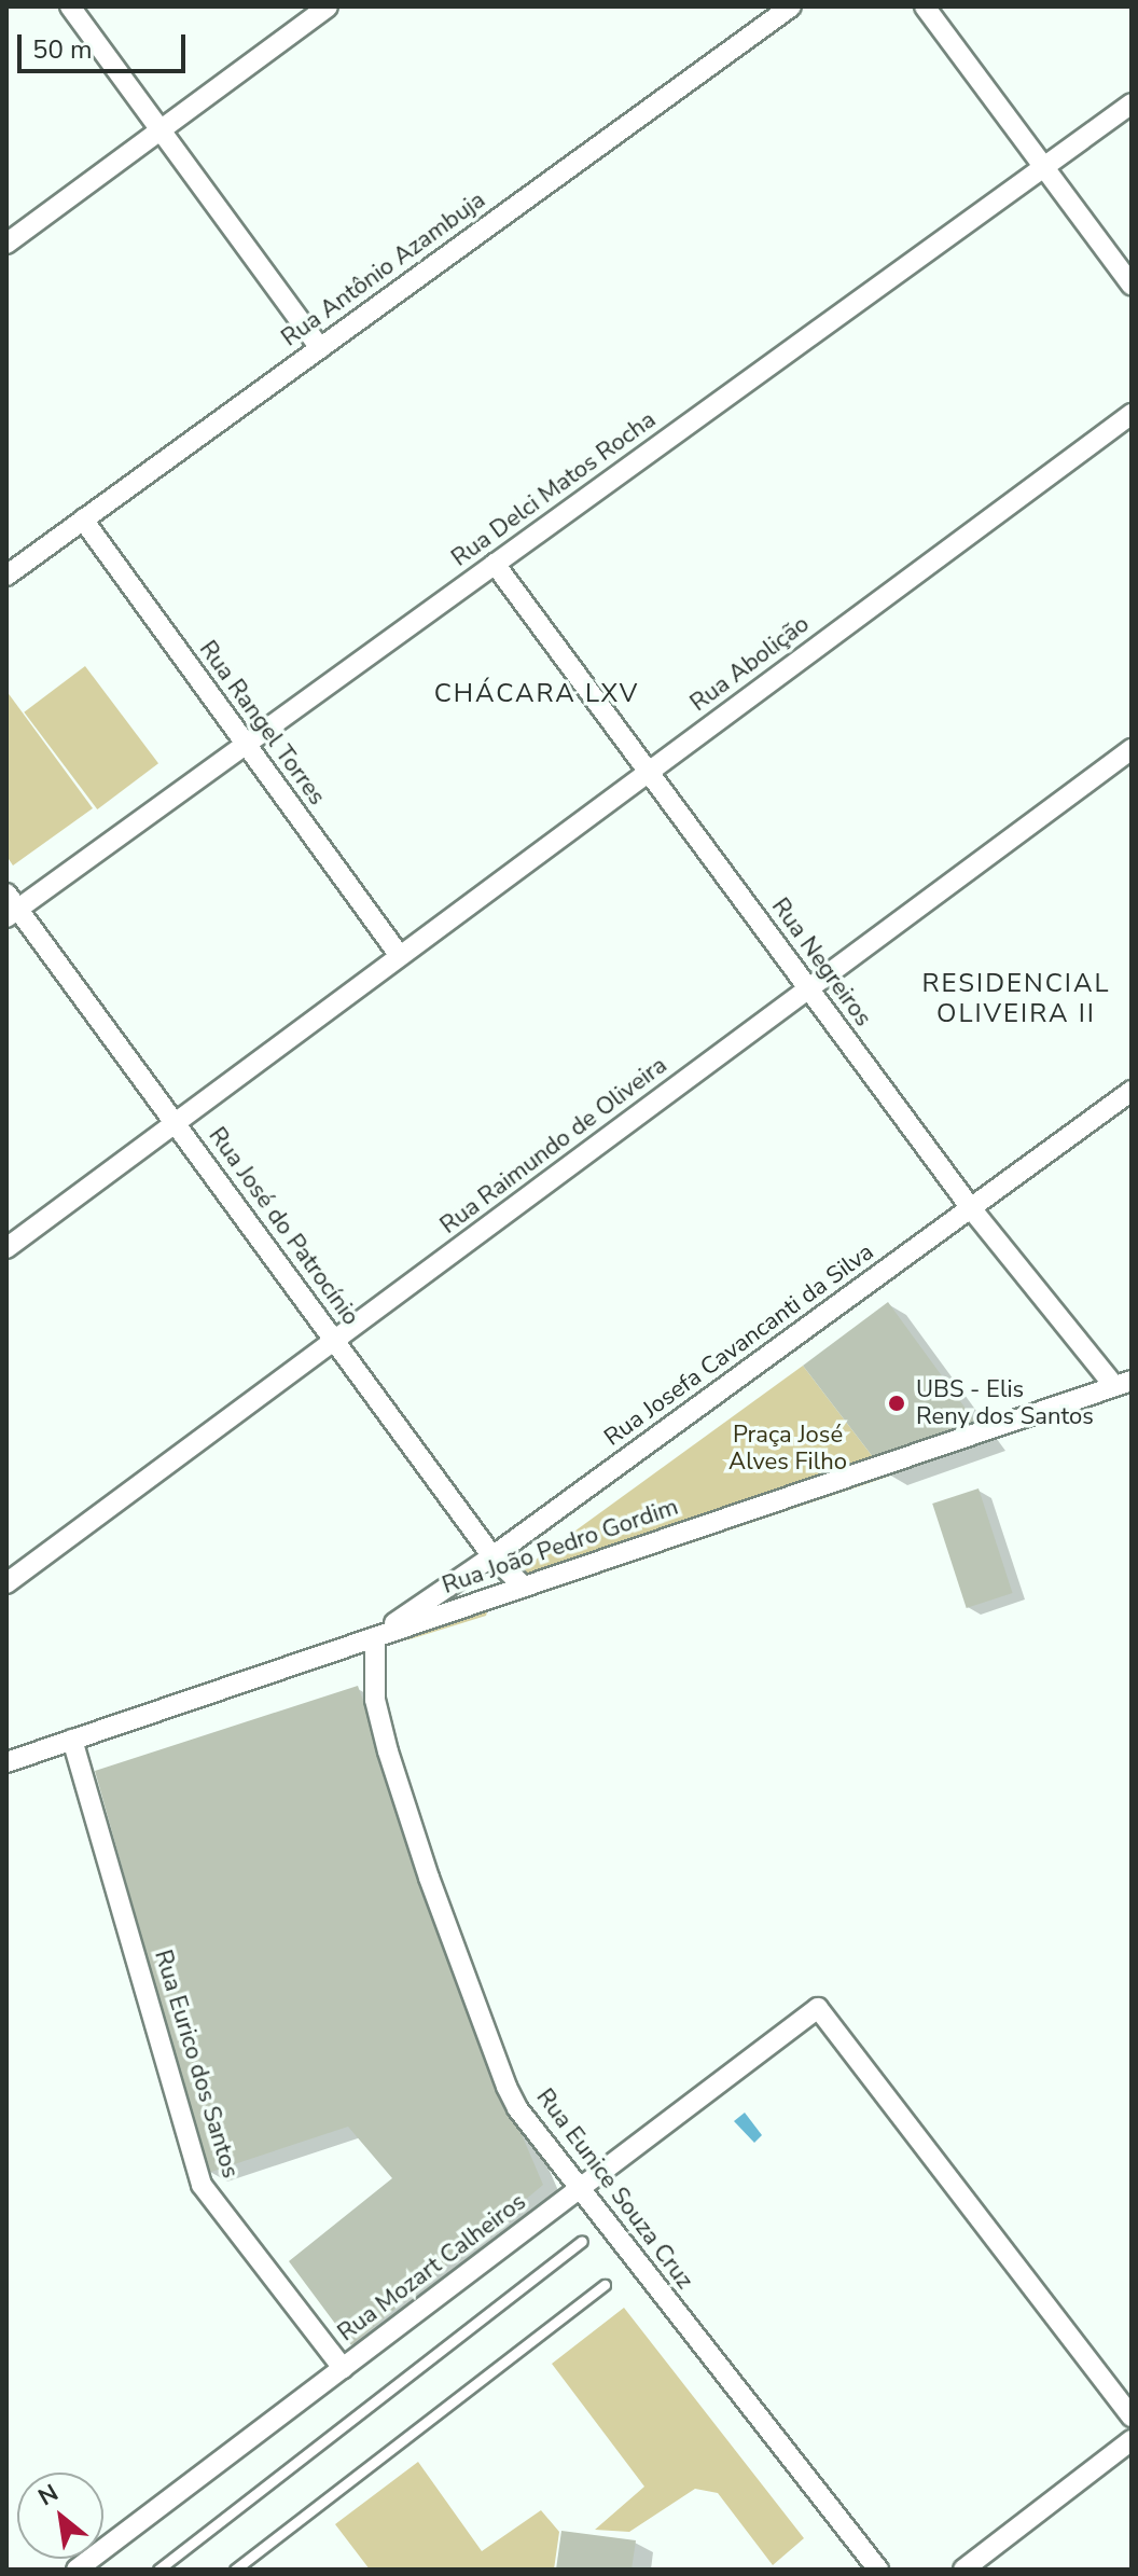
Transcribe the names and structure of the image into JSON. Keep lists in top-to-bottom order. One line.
{"streets":{"street":["Rua Antônio Azambuja","Rua Delci Matos Rocha","Rua Abolição","Rua Rangel Torres","Rua Negreiros","Rua Raimundo de Oliveira","Rua José do Patrocínio","Rua Josefa Cavancanti da Silva","Rua João Pedro Gordim","Rua Eurico dos Santos","Rua Eunice Souza Cruz","Rua Mozart Calheiros"]},"crossings":[["Rua Antônio Azambuja","Rua Rangel Torres"],["Rua Delci Matos Rocha","Rua Rangel Torres"],["Rua Delci Matos Rocha","Rua Negreiros"],["Rua Delci Matos Rocha","Rua José do Patrocínio"],["Rua Abolição","Rua Rangel Torres"],["Rua Abolição","Rua Negreiros"],["Rua Abolição","Rua José do Patrocínio"],["Rua Negreiros","Rua Raimundo de Oliveira"],["Rua Negreiros","Rua Josefa Cavancanti da Silva"],["Rua Negreiros","Rua João Pedro Gordim"],["Rua Raimundo de Oliveira","Rua José do Patrocínio"],["Rua José do Patrocínio","Rua Josefa Cavancanti da Silva"],["Rua José do Patrocínio","Rua João Pedro Gordim"],["Rua Josefa Cavancanti da Silva","Rua João Pedro Gordim"],["Rua Josefa Cavancanti da Silva","Rua Eunice Souza Cruz"],["Rua João Pedro Gordim","Rua Eurico dos Santos"],["Rua João Pedro Gordim","Rua Eunice Souza Cruz"],["Rua Eurico dos Santos","Rua Mozart Calheiros"],["Rua Eunice Souza Cruz","Rua Mozart Calheiros"]],"districts":["CHÁCARA LXV","RESIDENCIAL OLIVEIRA II"],"parks":["Praça José Alves Filho"],"places":["UBS - Elis Reny dos Santos"],"scale_bar":"50 m","north":"top left"}
